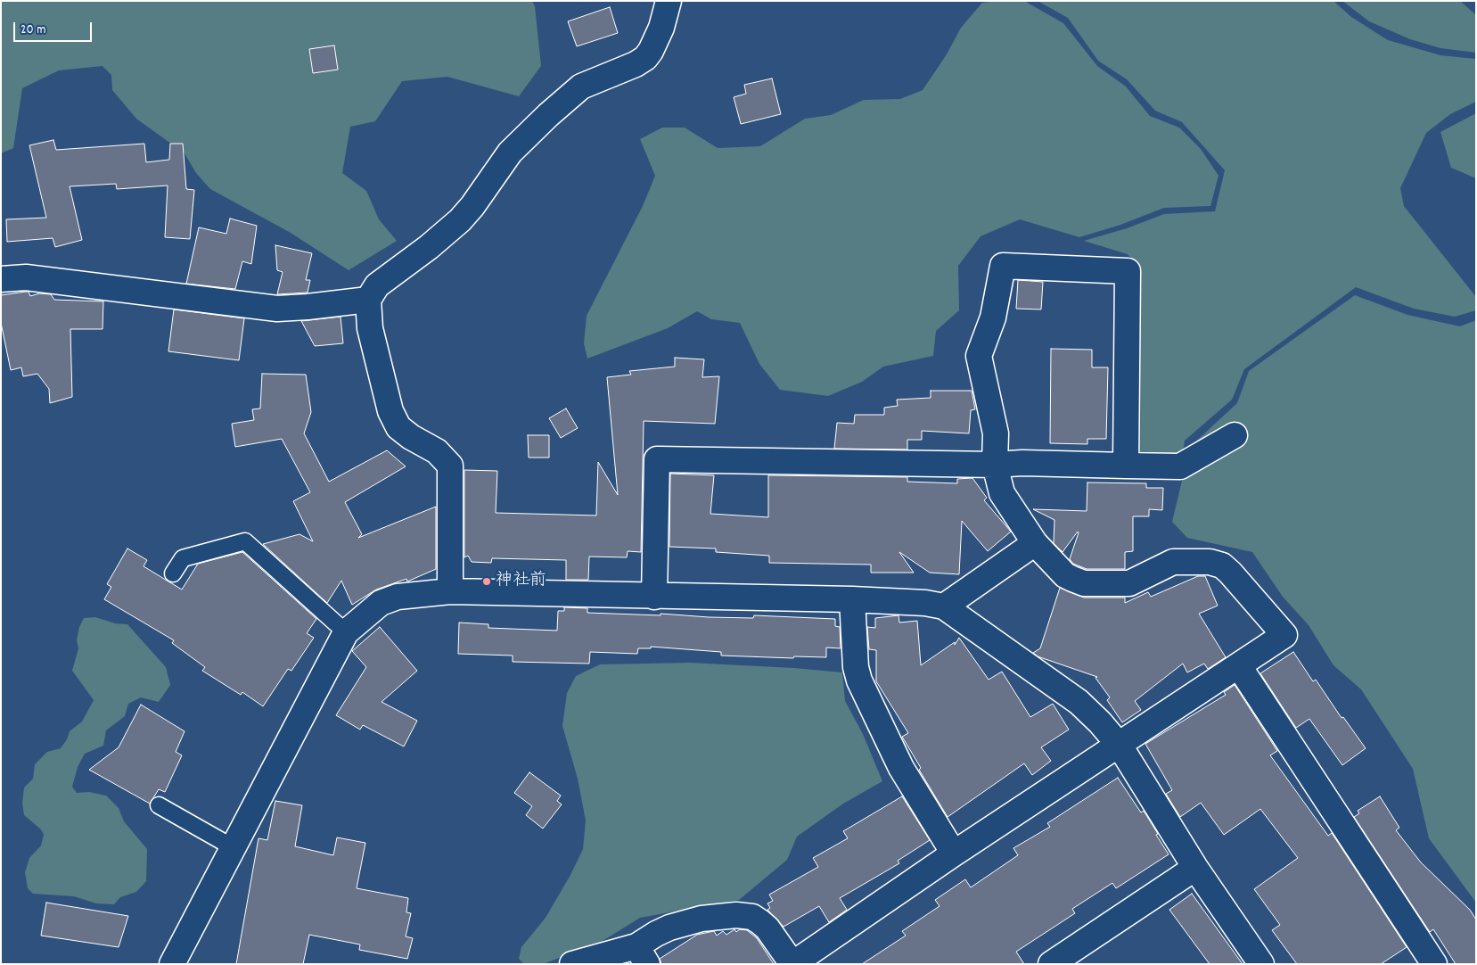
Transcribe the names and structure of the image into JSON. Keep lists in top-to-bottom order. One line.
{"places":["神社前"],"scale_bar":"20 m"}
